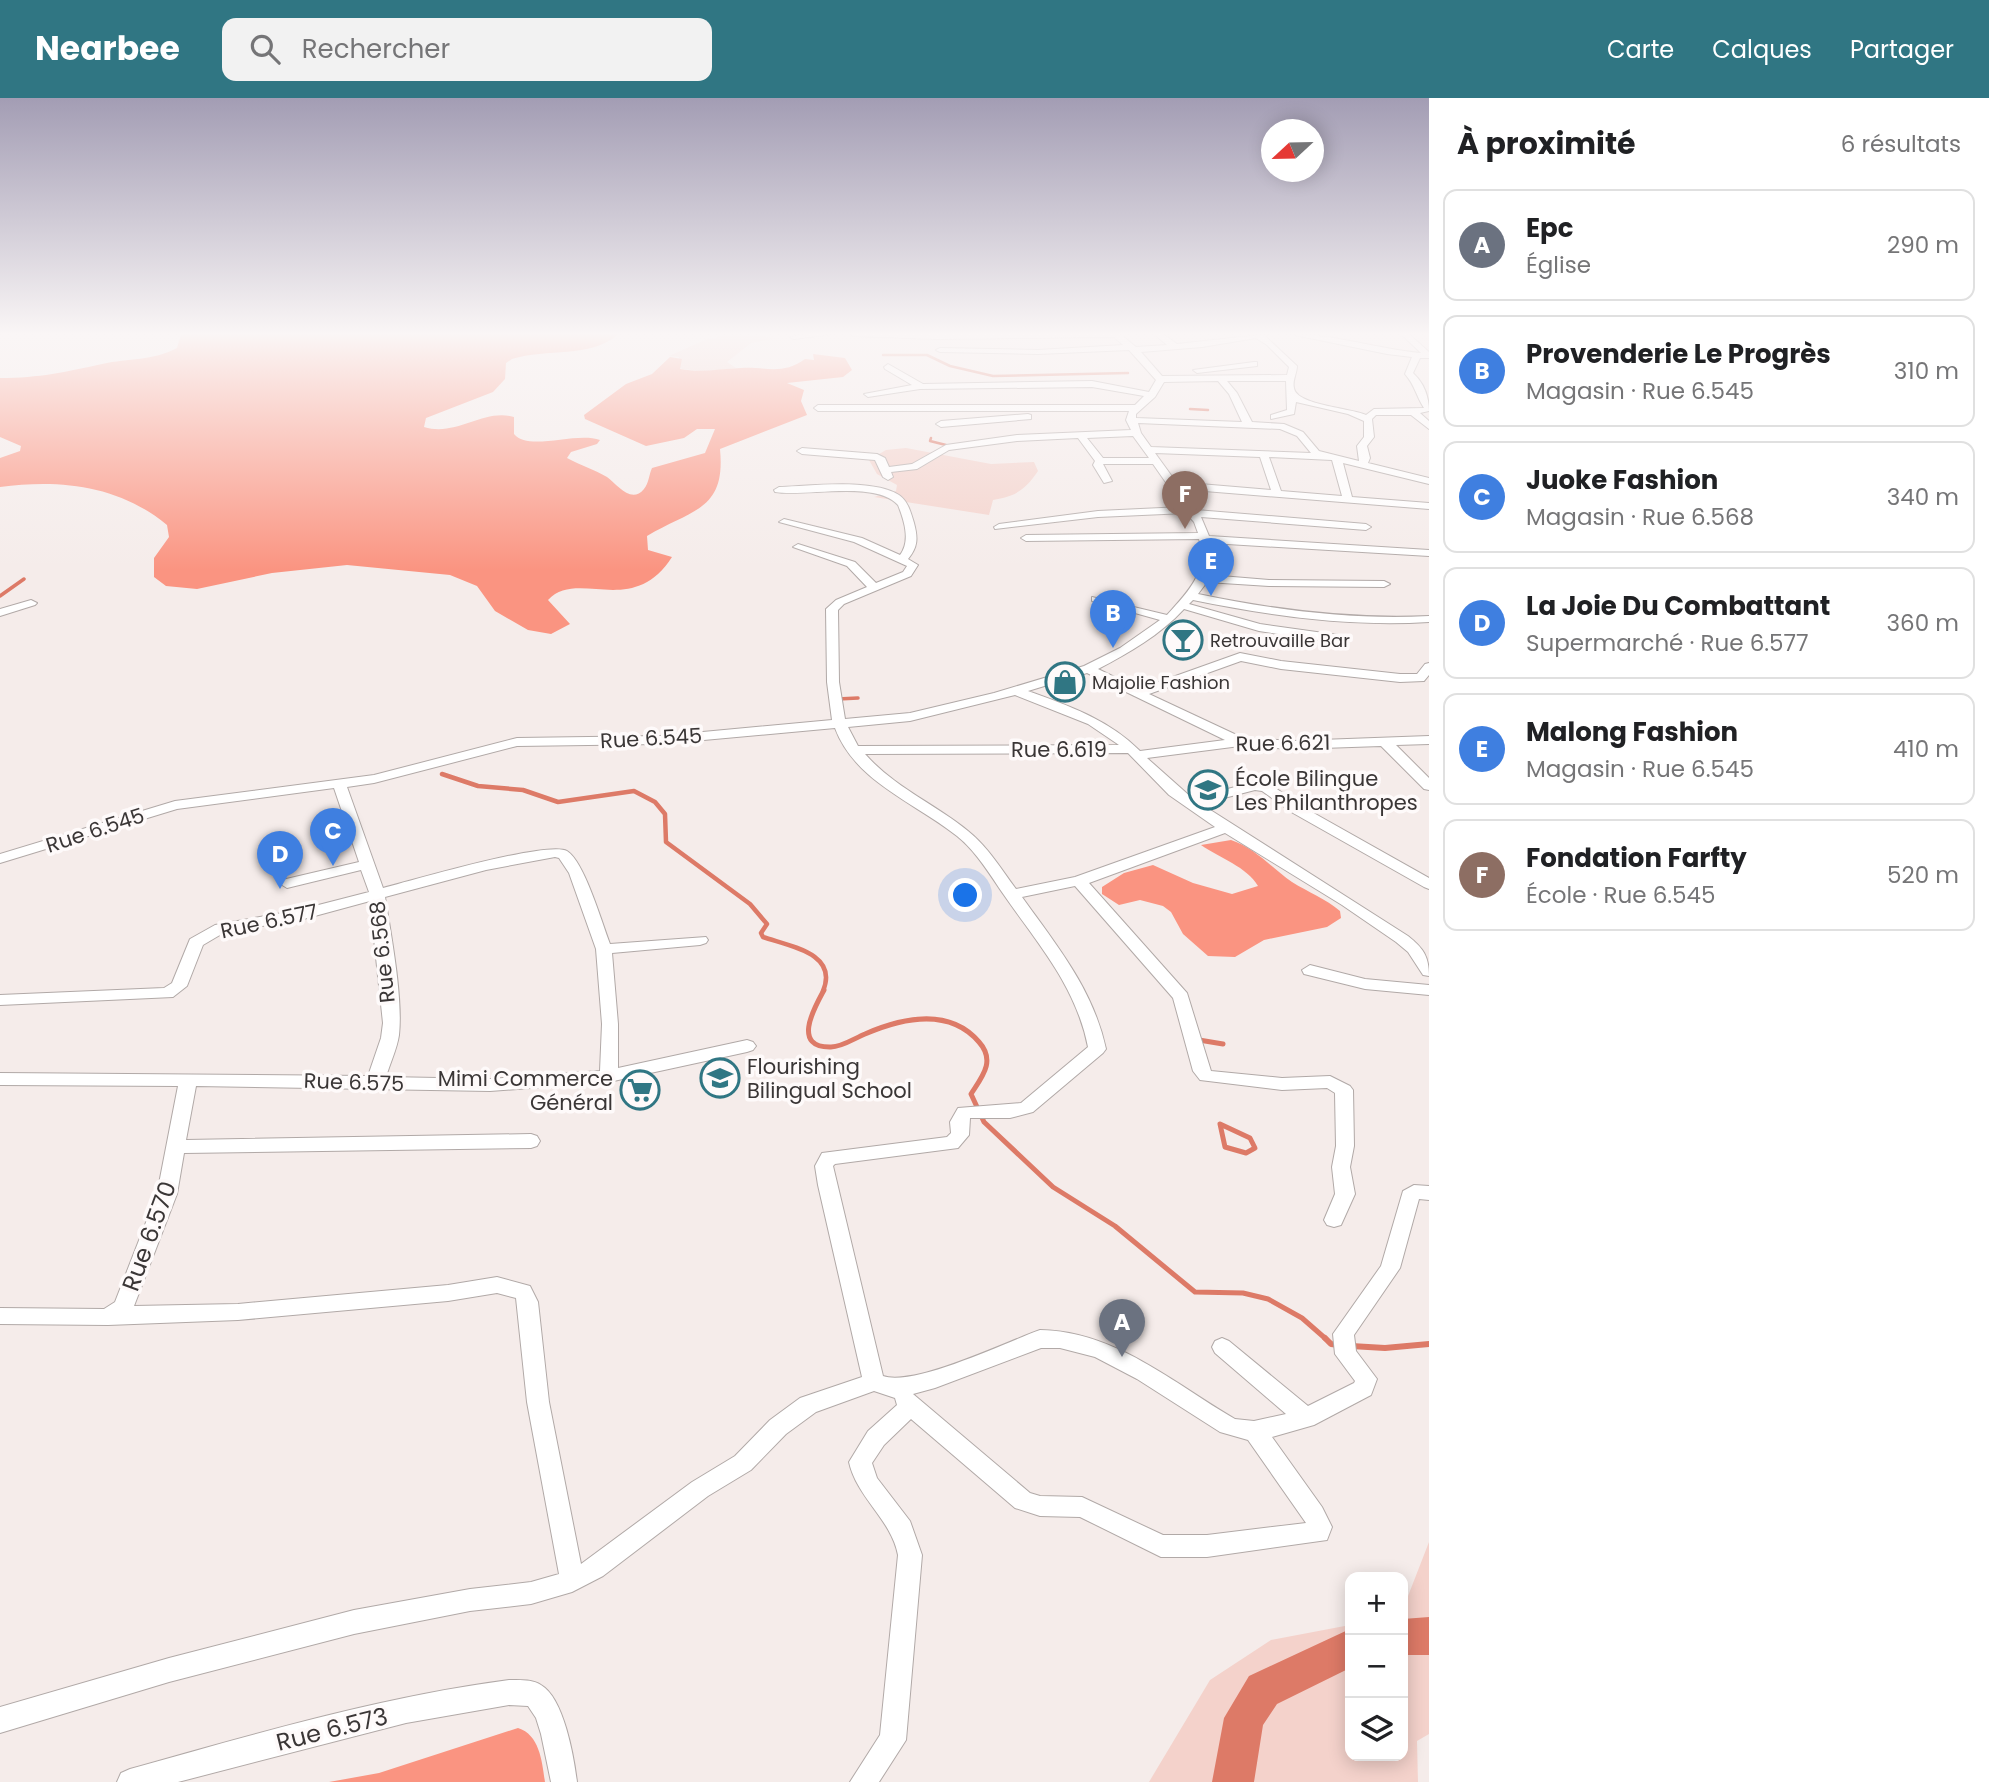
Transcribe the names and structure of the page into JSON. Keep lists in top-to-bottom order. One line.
{"streets":{"street":["Rue 6.545","Rue 6.621","Rue 6.619","Rue 6.577","Rue 6.568","Rue 6.575","Rue 6.570","Rue 6.573"]},"crossings":[["Rue 6.545","Rue 6.568"],["Rue 6.621","Rue 6.619"],["Rue 6.577","Rue 6.568"],["Rue 6.568","Rue 6.575"],["Rue 6.575","Rue 6.570"]],"places":{"bar":["Retrouvaille Bar"],"shop":["Majolie Fashion"],"school or university":["École Bilingue Les Philanthropes","Flourishing Bilingual School"],"supermarket":["Mimi Commerce Général"]},"north":"left","page":{"header":"Nearbee","search":"Rechercher","nav":["Carte","Calques","Partager"],"heading":["À proximité","6 résultats"],"list":[{"mark":"A","name":"Epc","note":"Église","value":"290 m"},{"mark":"B","name":"Provenderie Le Progrès","note":"Magasin · Rue 6.545","value":"310 m"},{"mark":"C","name":"Juoke Fashion","note":"Magasin · Rue 6.568","value":"340 m"},{"mark":"D","name":"La Joie Du Combattant","note":"Supermarché · Rue 6.577","value":"360 m"},{"mark":"E","name":"Malong Fashion","note":"Magasin · Rue 6.545","value":"410 m"},{"mark":"F","name":"Fondation Farfty","note":"École · Rue 6.545","value":"520 m"}],"pins":["F","E","B","C","D","A"],"map_buttons":["+","−"]}}
